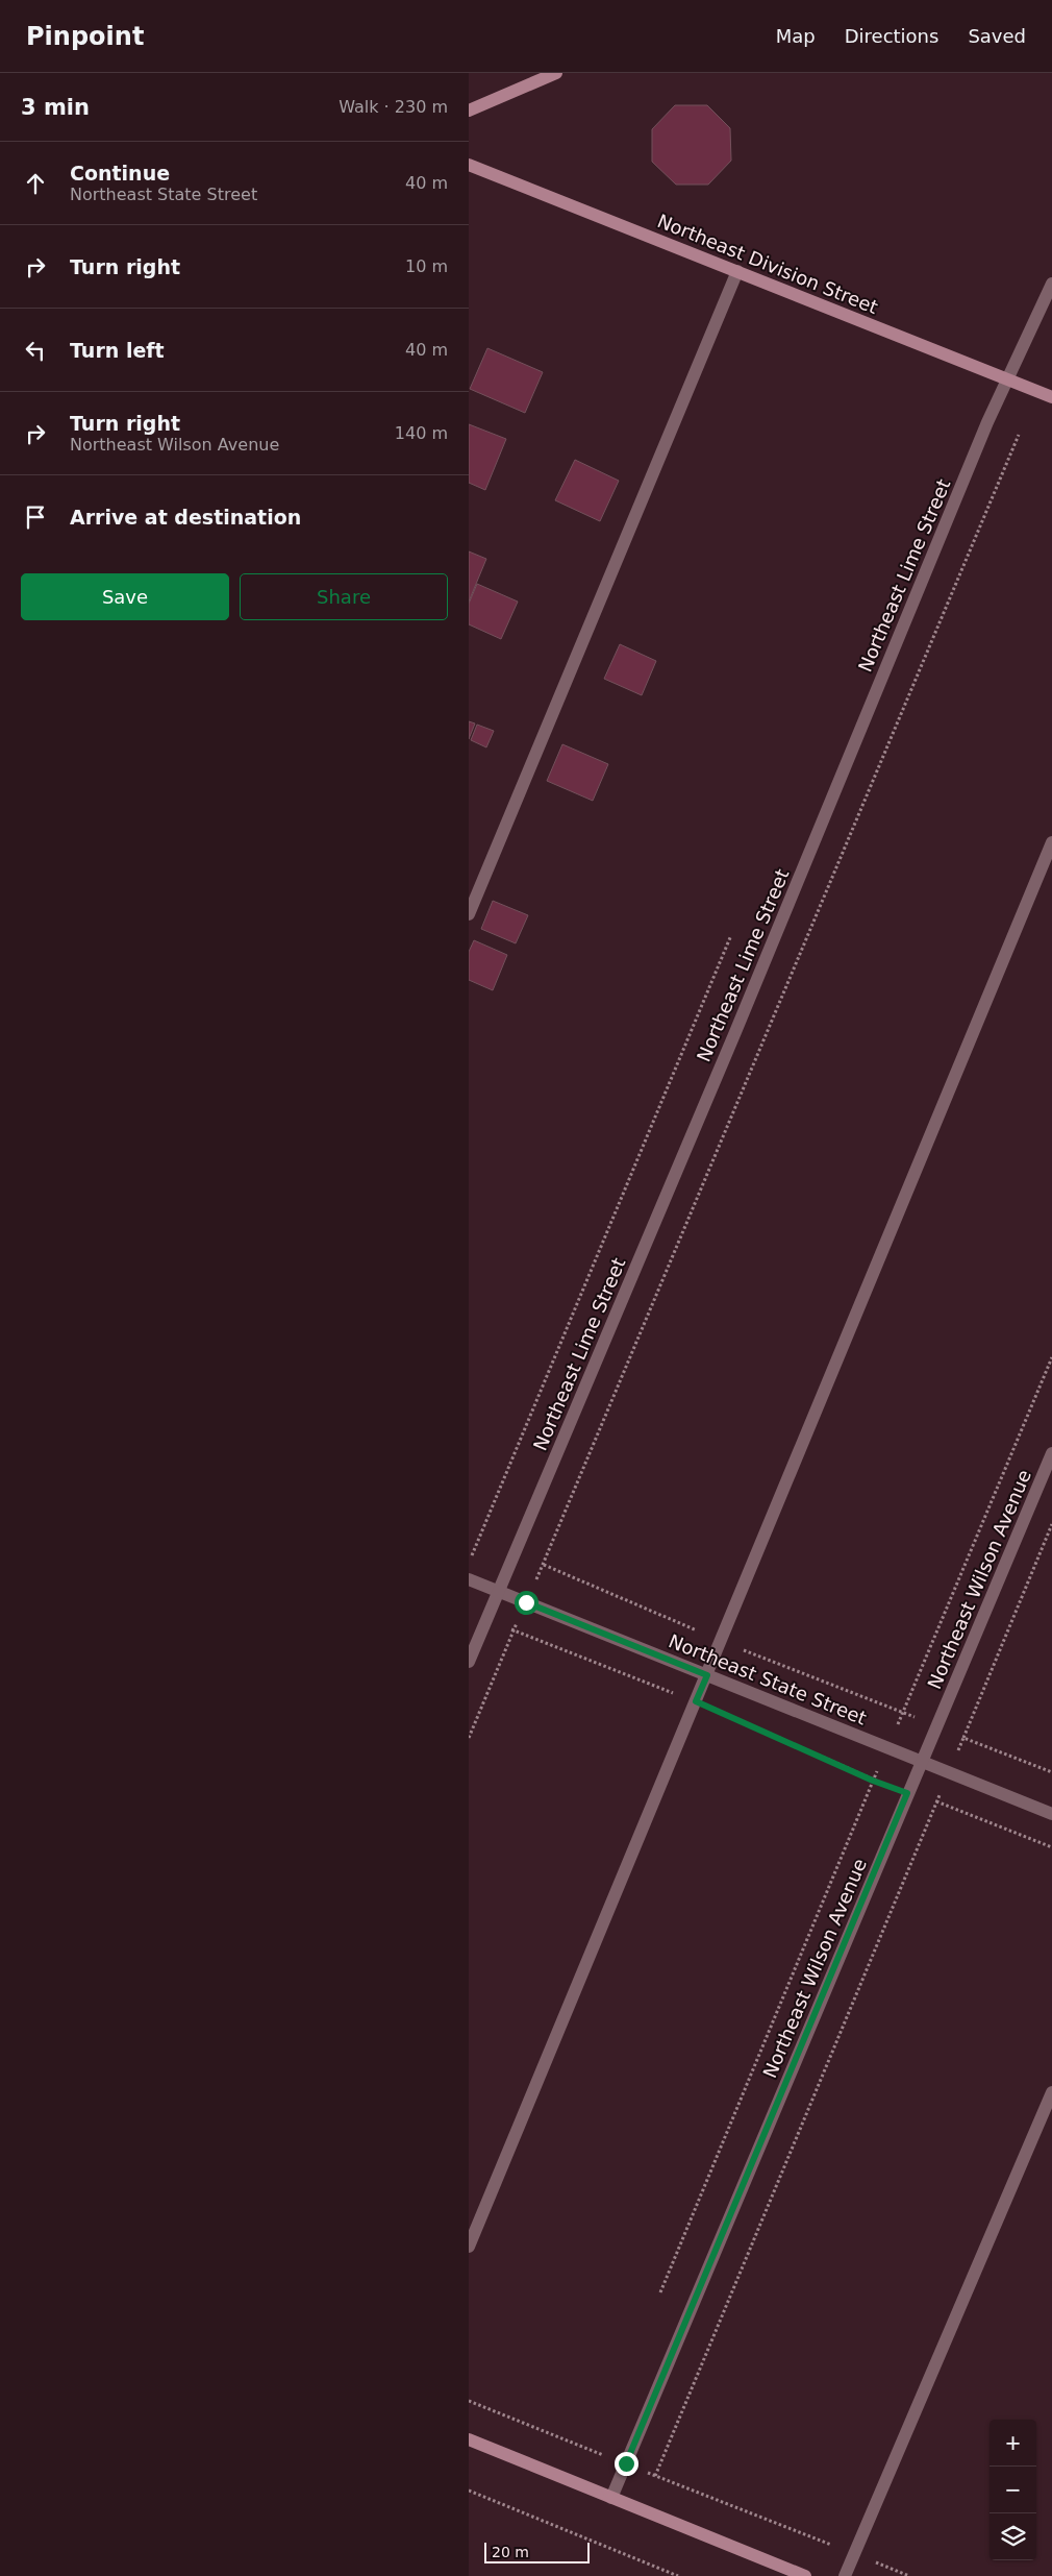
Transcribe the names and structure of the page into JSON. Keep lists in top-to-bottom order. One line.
{"streets":{"street":["Northeast Division Street","Northeast Lime Street","Northeast Wilson Avenue","Northeast State Street"]},"crossings":[["Northeast Division Street","Northeast Lime Street"],["Northeast Lime Street","Northeast State Street"],["Northeast Wilson Avenue","Northeast State Street"]],"scale_bar":"20 m","page":{"header":"Pinpoint","nav":["Map","Directions","Saved"],"heading":["3 min","Walk · 230 m"],"list":[["Continue","Northeast State Street","40 m"],["Turn right","10 m"],["Turn left","40 m"],["Turn right","Northeast Wilson Avenue","140 m"],"Arrive at destination"],"buttons":["Save","Share"],"map_buttons":["+","−"],"scale":"20 m"}}
